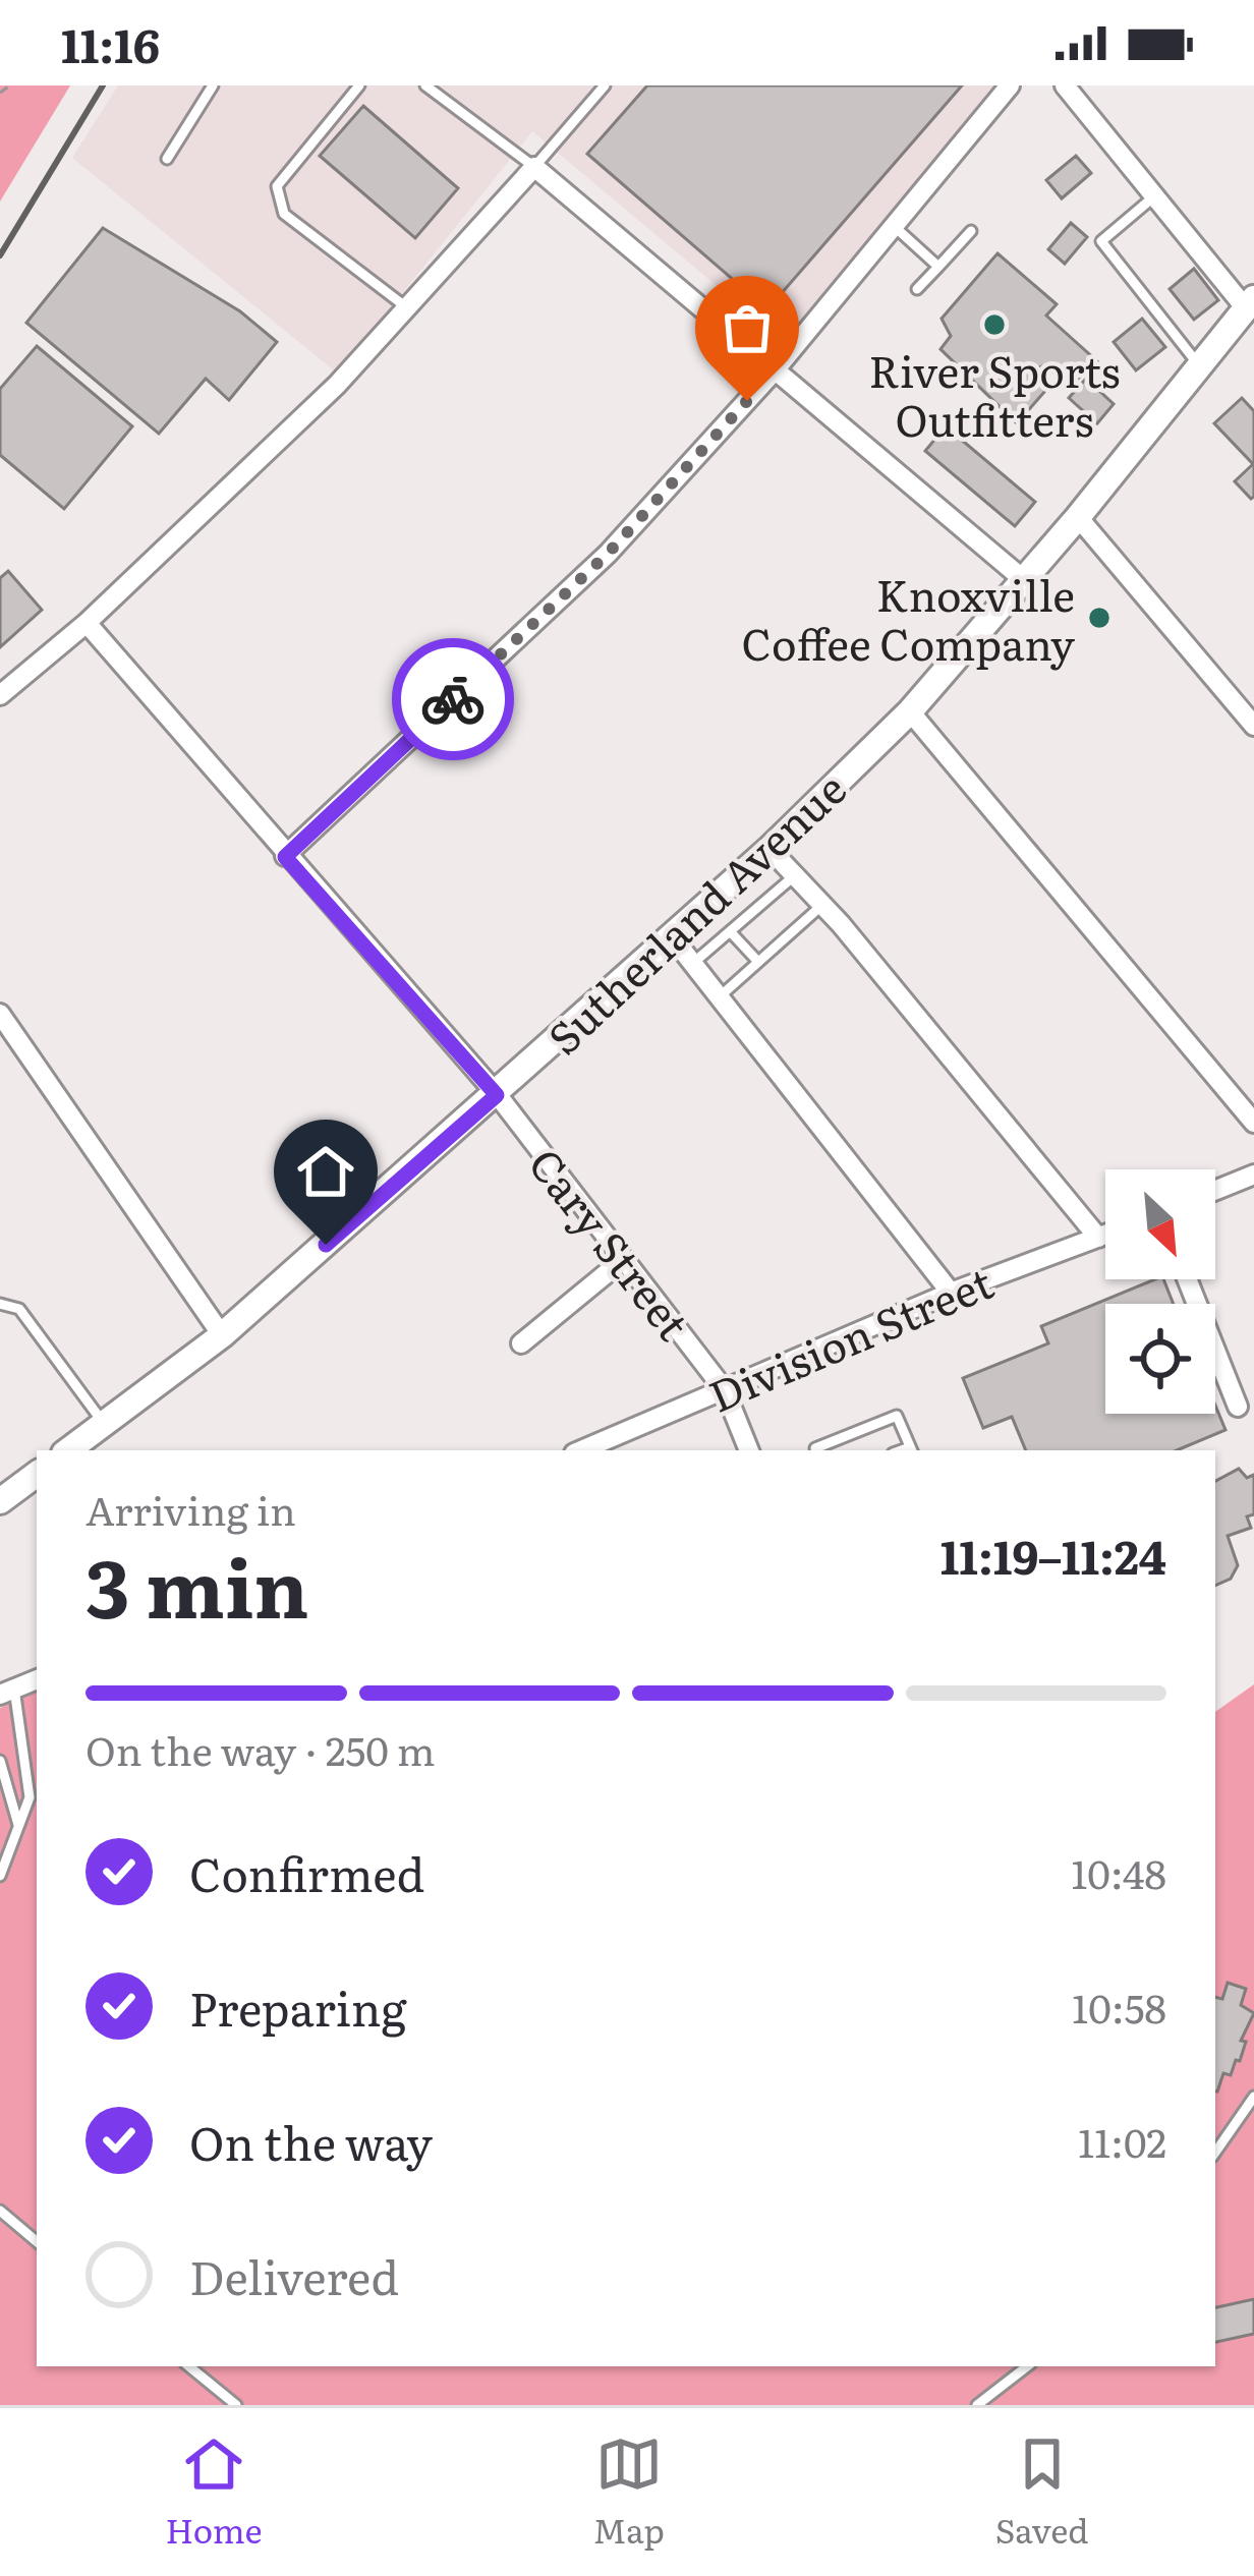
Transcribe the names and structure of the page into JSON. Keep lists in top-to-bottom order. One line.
{"streets":{"street":["Sutherland Avenue","Cary Street","Division Street"]},"crossings":[["Sutherland Avenue","Cary Street"],["Cary Street","Division Street"]],"places":["River Sports Outfitters","Knoxville Coffee Company"],"north":"bottom right","page":{"status":"11:16","heading":["3 min","Arriving in","11:19–11:24"],"bar":"On the way · 250 m","list":[["Confirmed","10:48"],["Preparing","10:58"],["On the way","11:02"],"Delivered"],"tabs":["Home","Map","Saved"]}}
